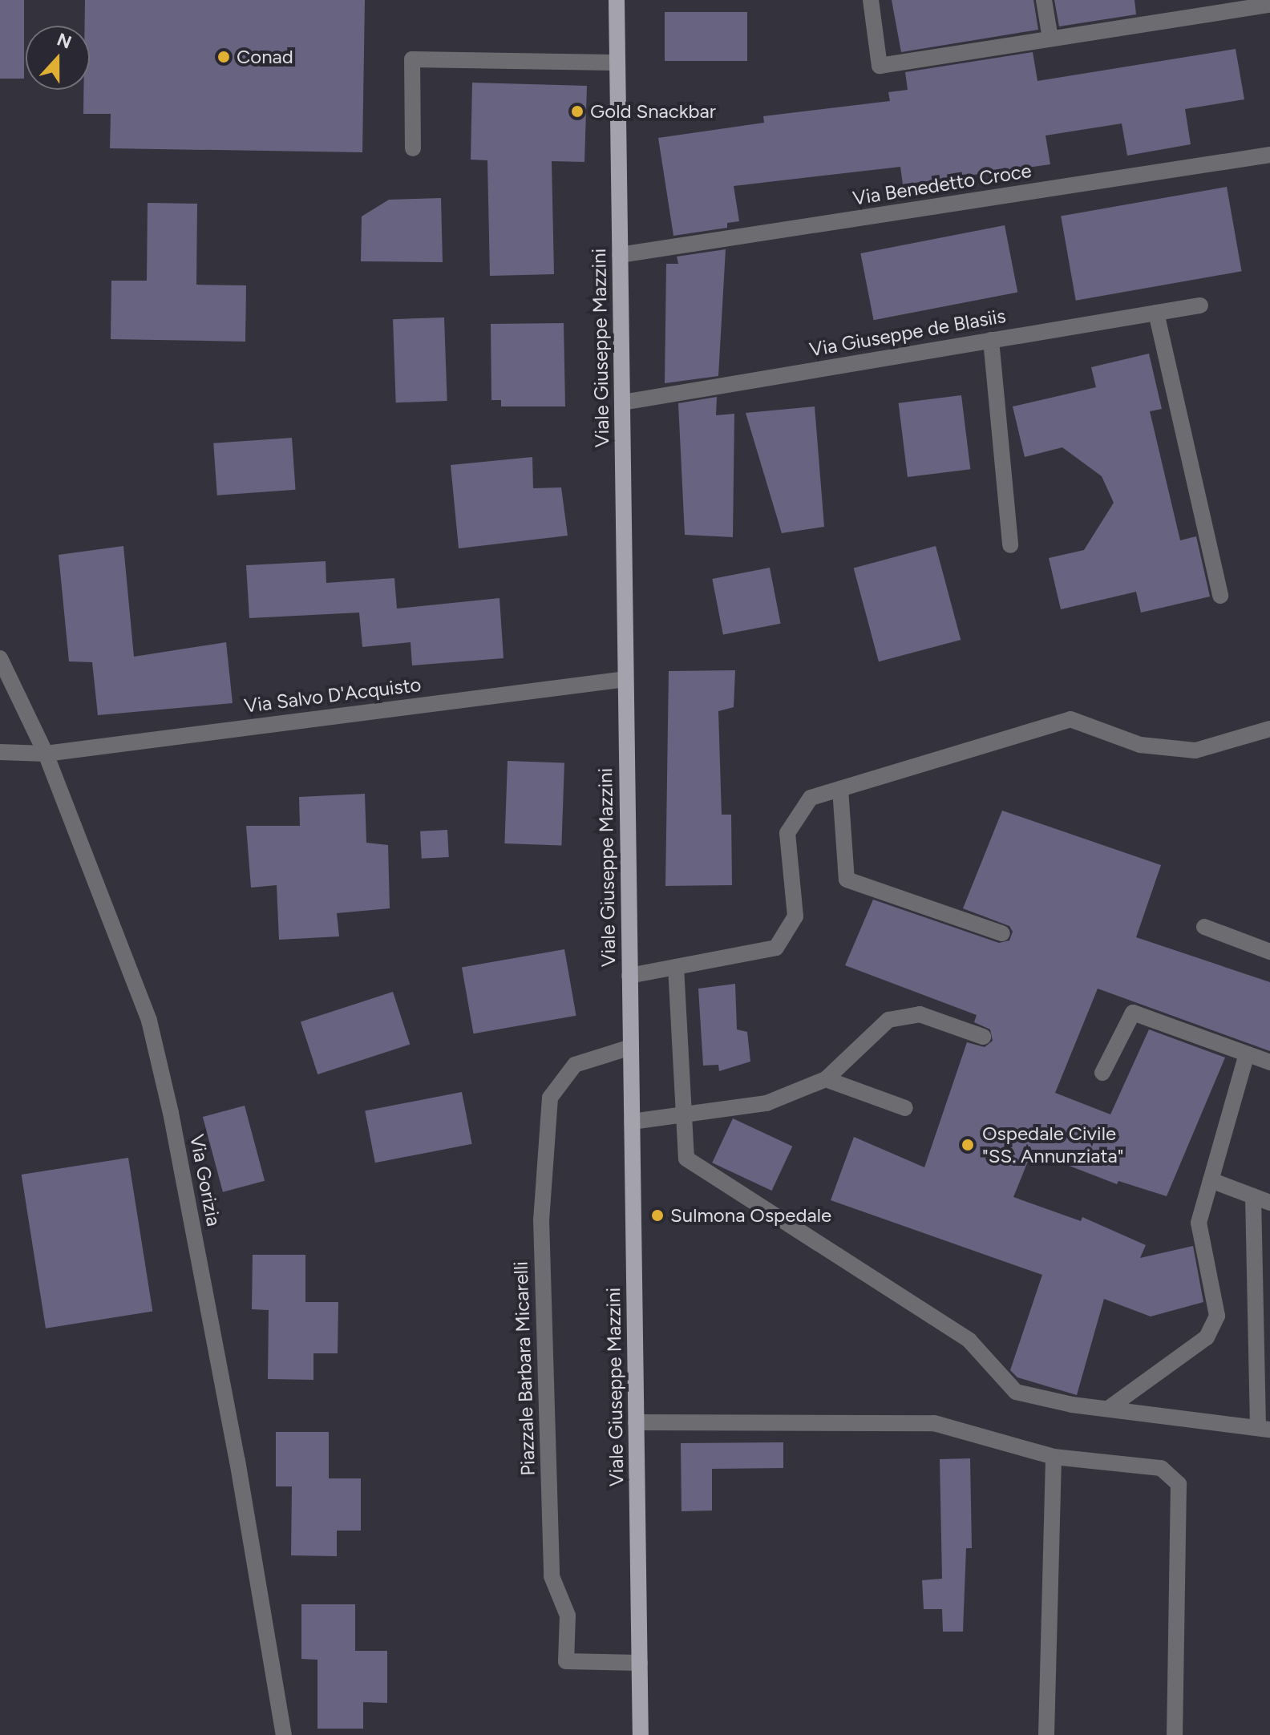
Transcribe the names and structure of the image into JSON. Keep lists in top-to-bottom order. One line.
{"streets":{"main road":["Viale Giuseppe Mazzini"],"street":["Via Benedetto Croce","Via Giuseppe de Blasiis","Via Salvo D'Acquisto","Via Gorizia","Piazzale Barbara Micarelli"]},"crossings":[["Via Benedetto Croce","Viale Giuseppe Mazzini"],["Via Giuseppe de Blasiis","Viale Giuseppe Mazzini"],["Viale Giuseppe Mazzini","Via Salvo D'Acquisto"],["Viale Giuseppe Mazzini","Piazzale Barbara Micarelli"],["Via Salvo D'Acquisto","Via Gorizia"]],"places":["Conad","Gold Snackbar","Ospedale Civile \"SS. Annunziata\"","Sulmona Ospedale"],"north":"top"}
